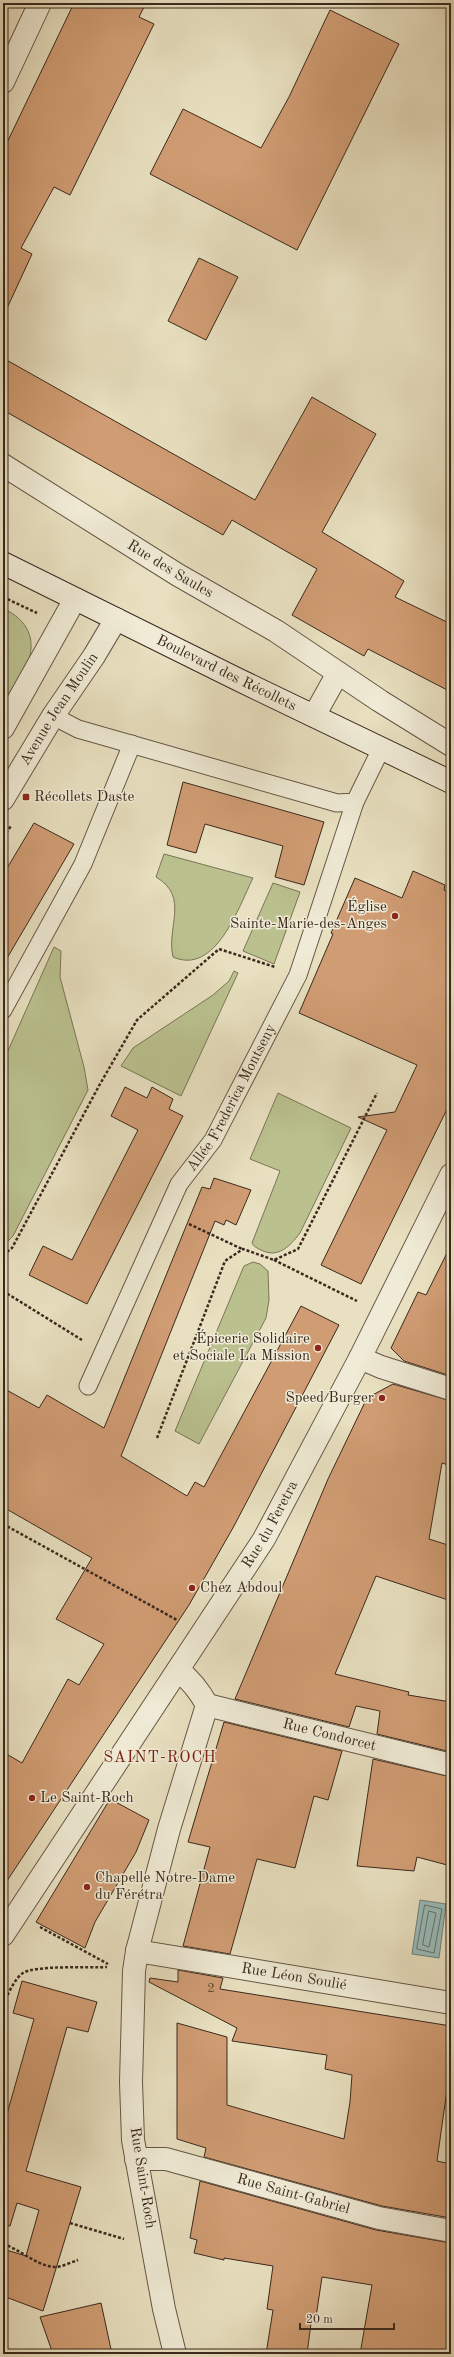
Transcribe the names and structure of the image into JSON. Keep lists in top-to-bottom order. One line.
{"streets":{"street":["Rue des Saules","Boulevard des Récollets","Avenue Jean Moulin","Rue du Feretra","Rue Condorcet","Rue Léon Soulié","Rue Saint-Roch","Rue Saint-Gabriel"],"lane":["Allée Frederica Montseny"]},"crossings":[["Boulevard des Récollets","Avenue Jean Moulin"],["Boulevard des Récollets","Allée Frederica Montseny"],["Rue Condorcet","Rue Saint-Roch"],["Rue Léon Soulié","Rue Saint-Roch"],["Rue Saint-Roch","Rue Saint-Gabriel"]],"districts":["SAINT-ROCH"],"places":{"transit":["Récollets Daste"],"other":["Église Sainte-Marie-des-Anges","Épicerie Solidaire et Sociale La Mission","Speed Burger","Chez Abdoul","Le Saint-Roch","Chapelle Notre-Dame du Férétra"]},"house_numbers":["2"],"scale_bar":"20 m"}
